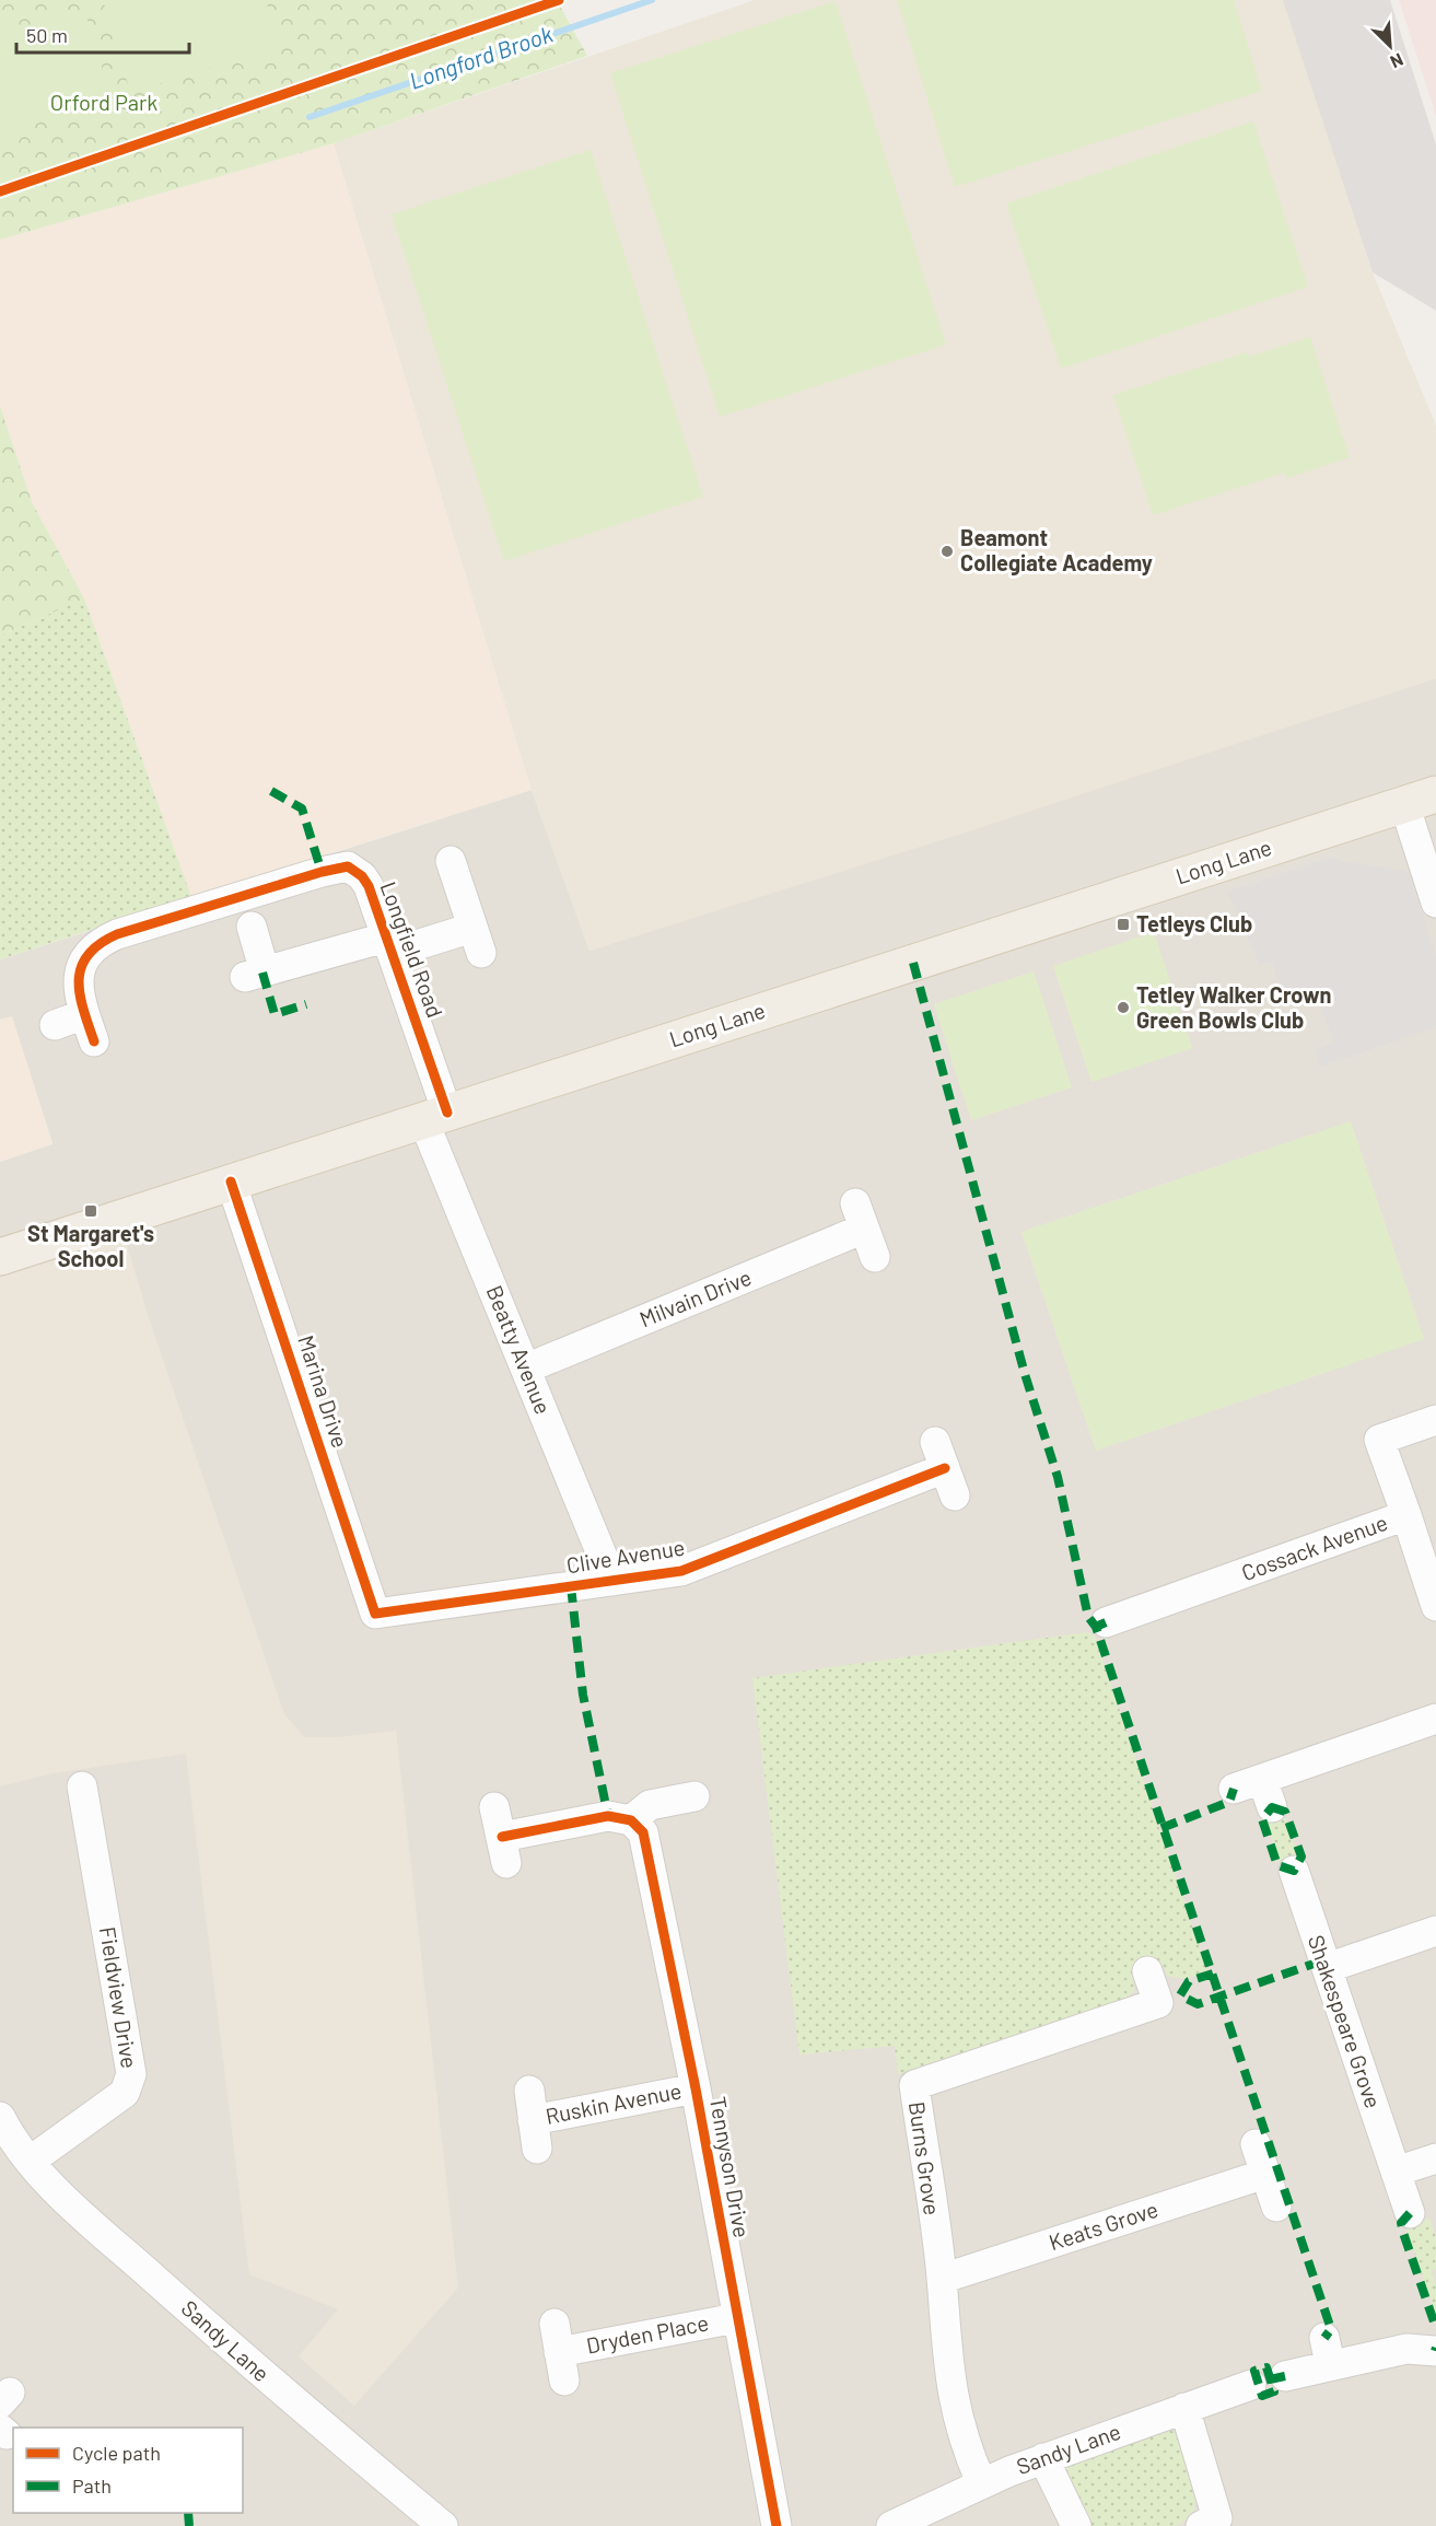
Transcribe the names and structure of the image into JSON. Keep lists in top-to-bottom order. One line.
{"streets":{"main road":["Long Lane"],"street":["Longfield Road","Milvain Drive","Beatty Avenue","Marina Drive","Cossack Avenue","Clive Avenue","Fieldview Drive","Shakespeare Grove","Ruskin Avenue","Burns Grove","Tennyson Drive","Keats Grove","Dryden Place","Sandy Lane"]},"crossings":[["Long Lane","Longfield Road"],["Long Lane","Beatty Avenue"],["Long Lane","Marina Drive"],["Longfield Road","Beatty Avenue"],["Milvain Drive","Beatty Avenue"],["Beatty Avenue","Clive Avenue"],["Marina Drive","Clive Avenue"],["Fieldview Drive","Sandy Lane"],["Ruskin Avenue","Tennyson Drive"],["Burns Grove","Keats Grove"],["Burns Grove","Sandy Lane"],["Tennyson Drive","Dryden Place"]],"water":["Longford Brook"],"parks":["Orford Park"],"places":{"other":["Beamont Collegiate Academy","Tetley Walker Crown Green Bowls Club"],"transit":["Tetleys Club","St Margaret's School"]},"legend":["Cycle path","Path"],"scale_bar":"50 m","north":"bottom right"}
